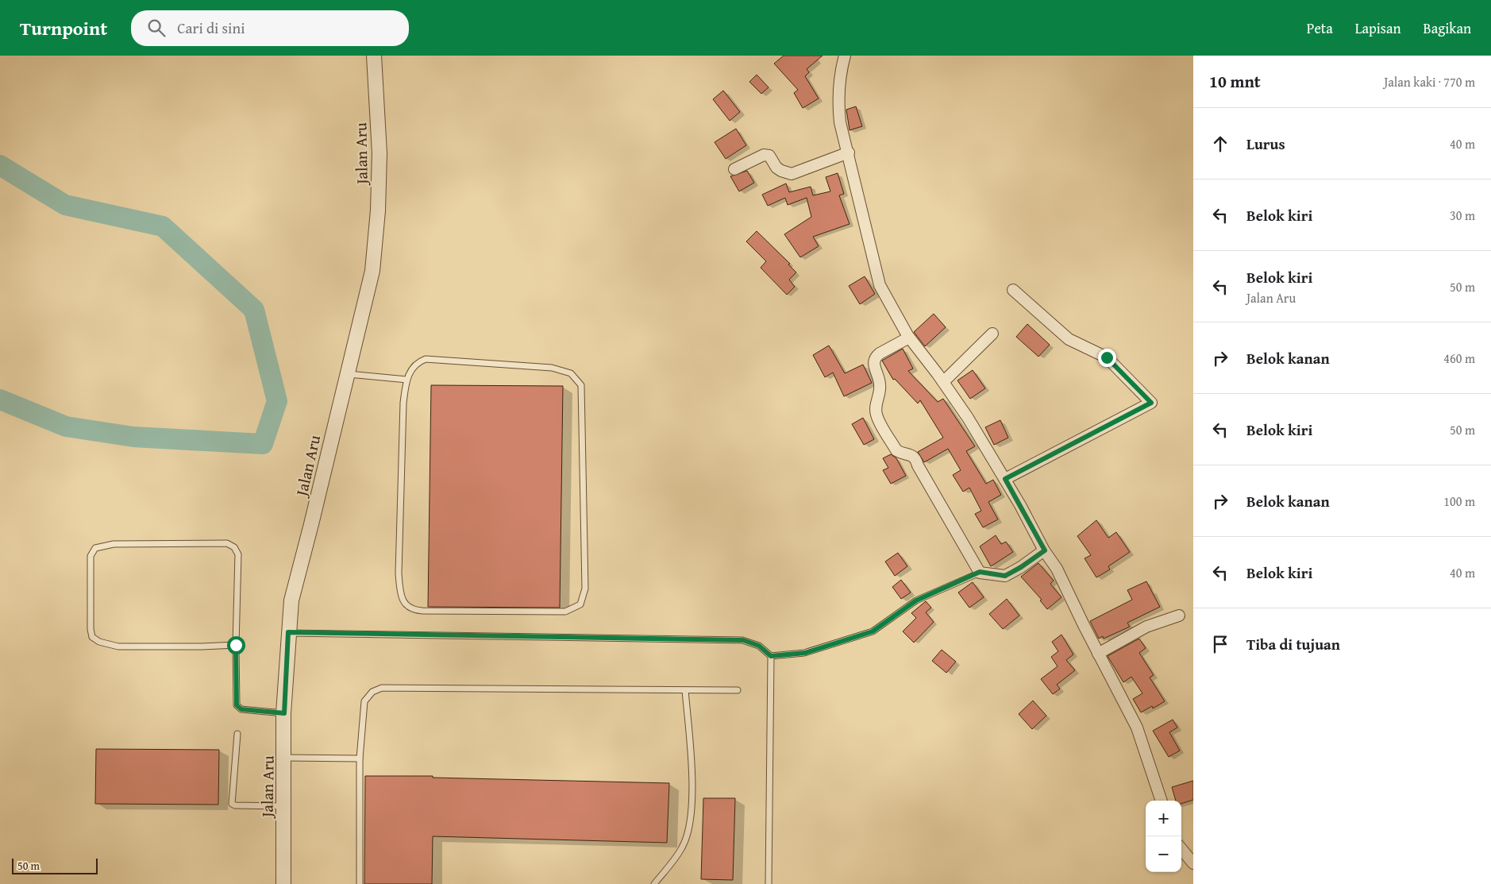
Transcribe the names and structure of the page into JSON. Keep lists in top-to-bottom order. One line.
{"streets":{"street":["Jalan Aru"]},"scale_bar":"50 m","page":{"header":"Turnpoint","search":"Cari di sini","nav":["Peta","Lapisan","Bagikan"],"heading":["10 mnt","Jalan kaki · 770 m"],"list":[["Lurus","40 m"],["Belok kiri","30 m"],["Belok kiri","Jalan Aru","50 m"],["Belok kanan","460 m"],["Belok kiri","50 m"],["Belok kanan","100 m"],["Belok kiri","40 m"],"Tiba di tujuan"],"map_buttons":["+","−"],"scale":"50 m"}}
